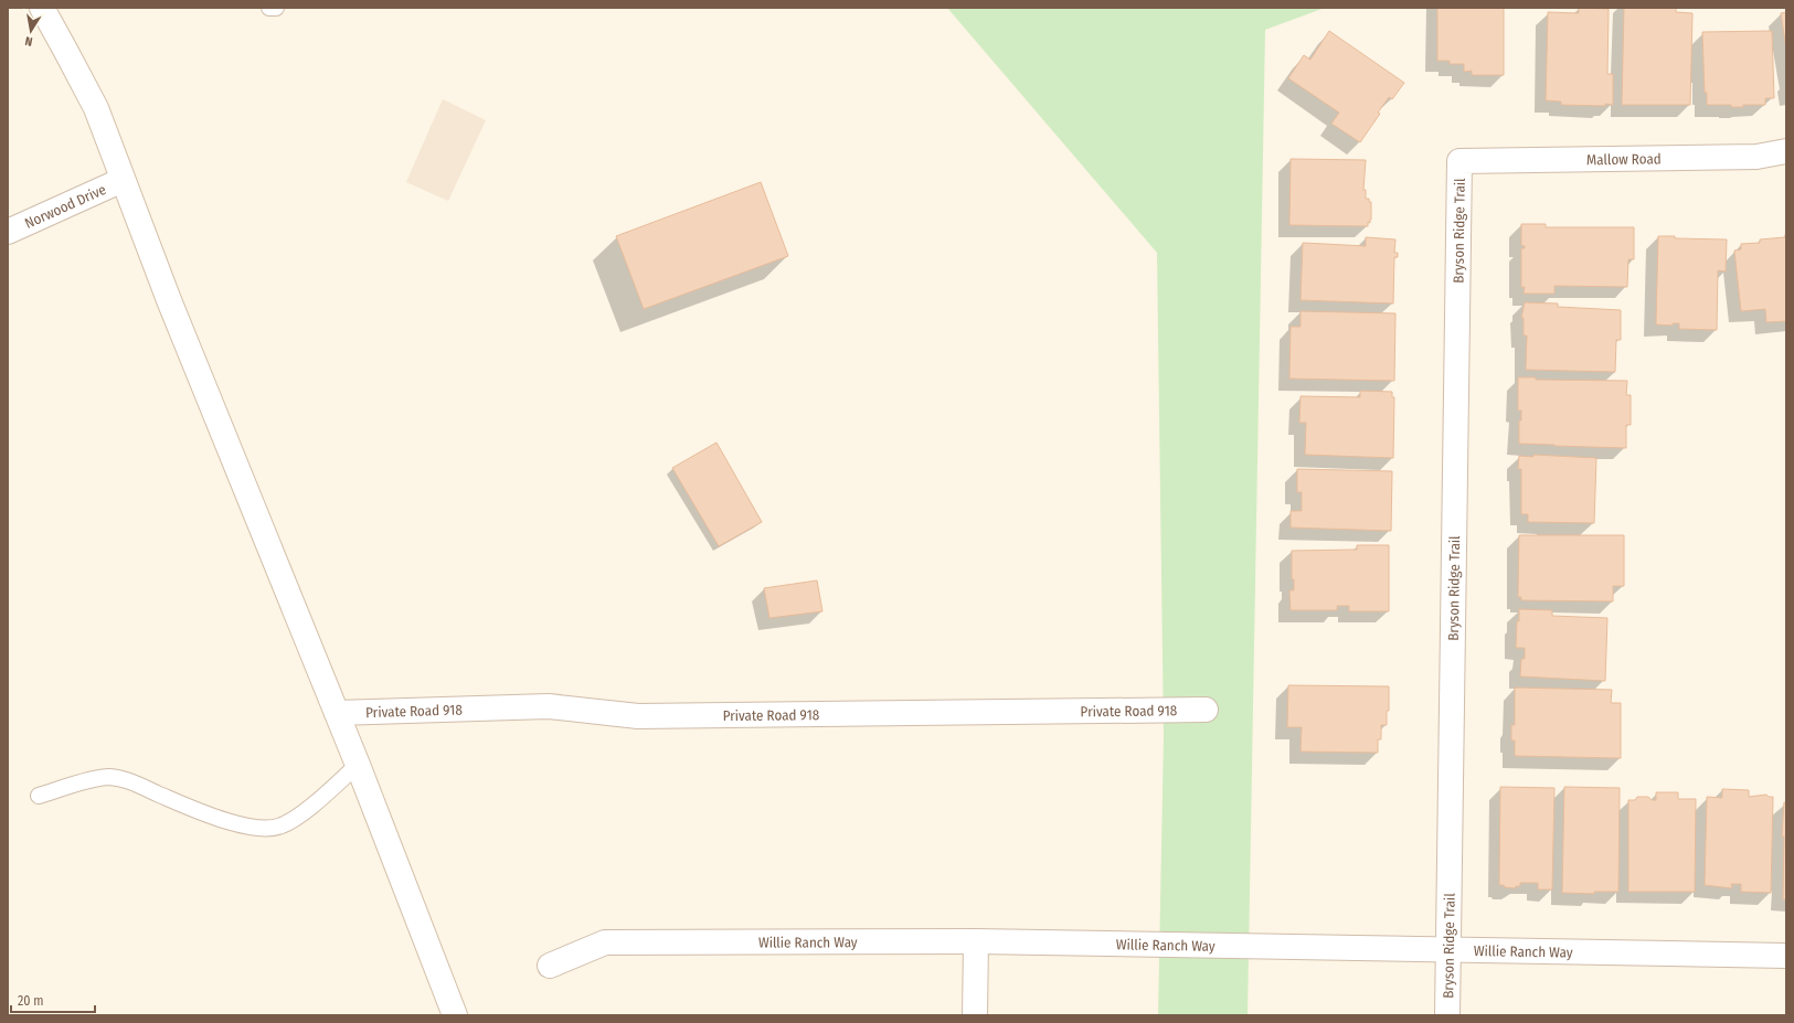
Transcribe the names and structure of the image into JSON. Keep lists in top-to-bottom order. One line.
{"streets":{"street":["Mallow Road","Norwood Drive","Bryson Ridge Trail","Private Road 918","Willie Ranch Way"]},"crossings":[["Mallow Road","Bryson Ridge Trail"],["Bryson Ridge Trail","Willie Ranch Way"]],"scale_bar":"20 m","north":"bottom"}
